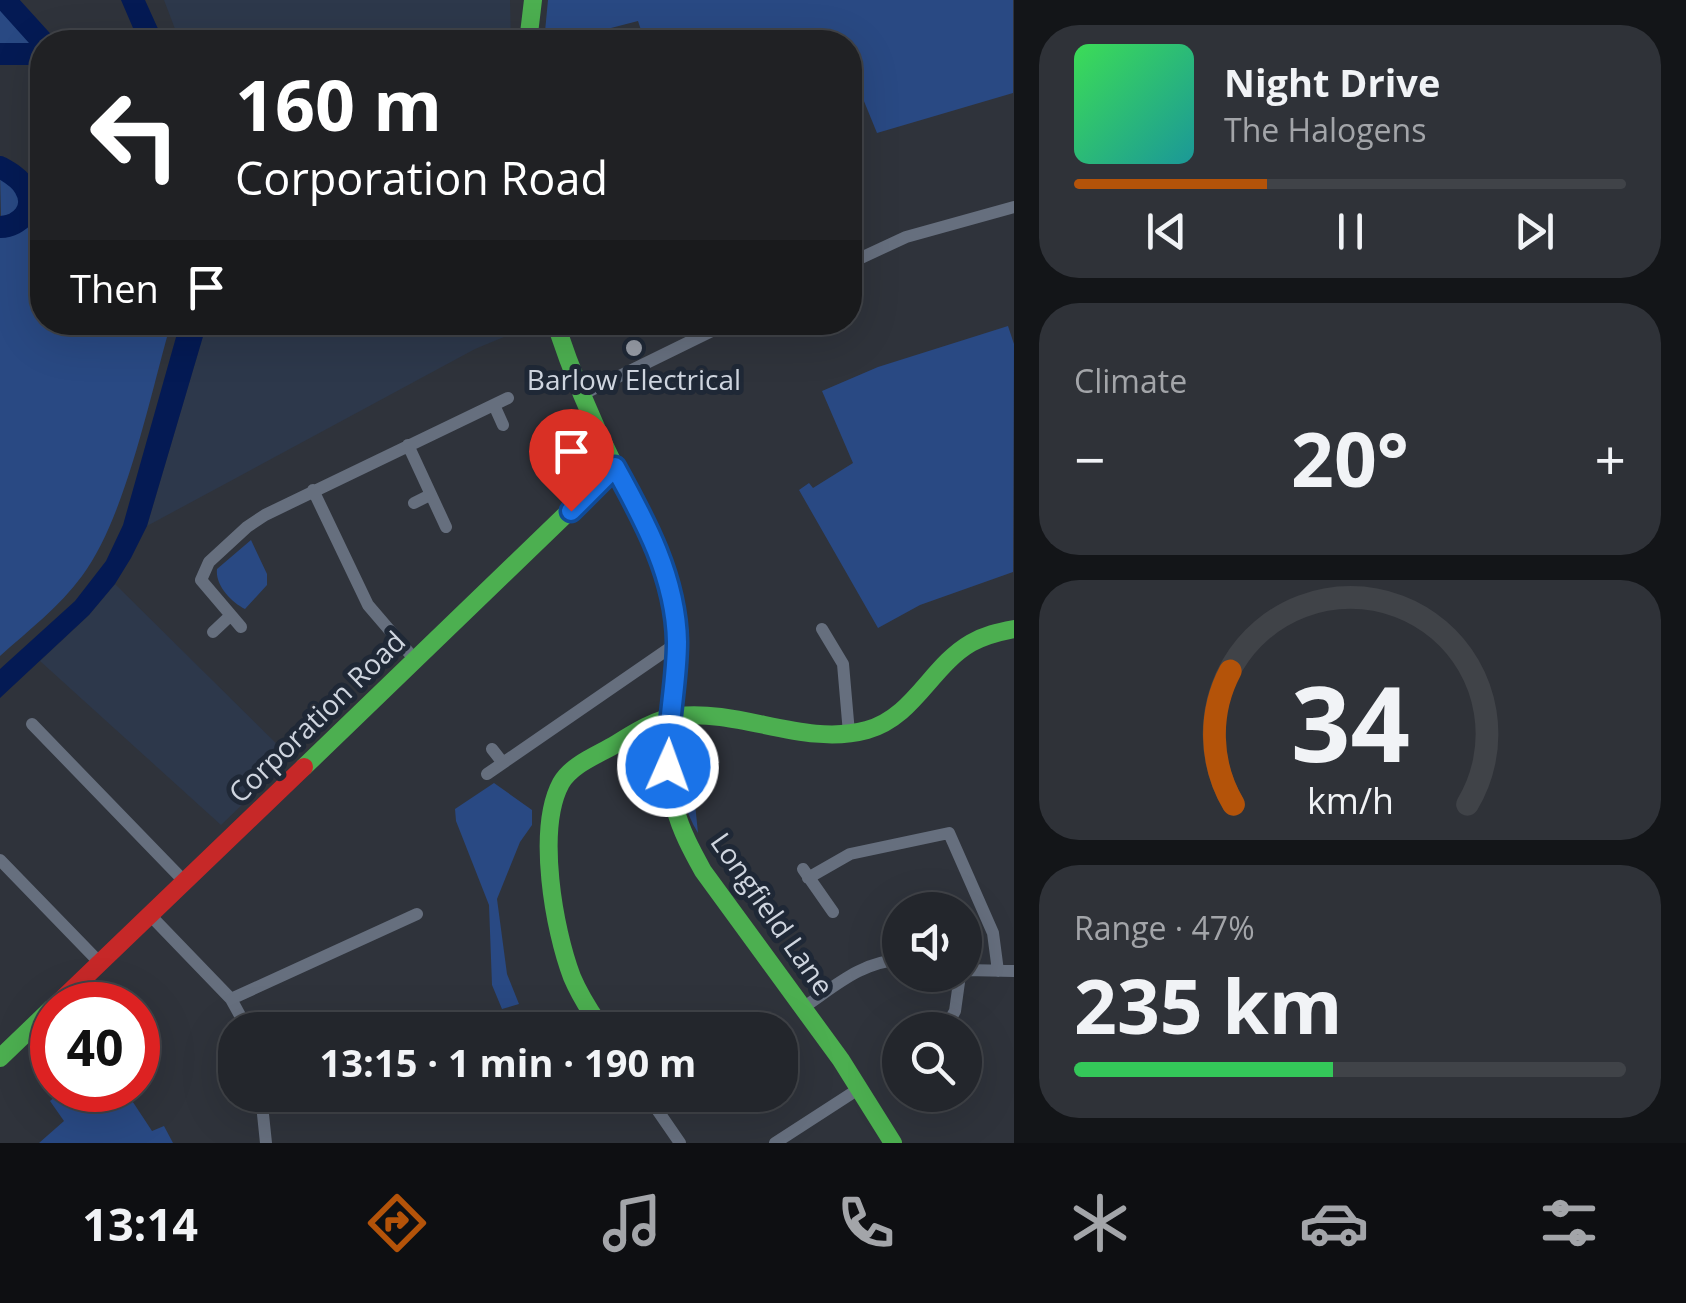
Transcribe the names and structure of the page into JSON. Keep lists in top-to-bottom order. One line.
{"streets":{"street":["Corporation Road","Longfield Lane"]},"crossings":[["Corporation Road","Longfield Lane"]],"places":["Barlow Electrical"],"page":{"turn":["160 m","Corporation Road"],"song":["Night Drive","The Halogens"],"then":"Then","tile":["Climate",["Range · 47%","235 km"]],"heat":["−","20°","+"],"limit":"40","trip":"13:15 · 1 min · 190 m","tabs":"13:14","gauge":["34","km/h"]}}
